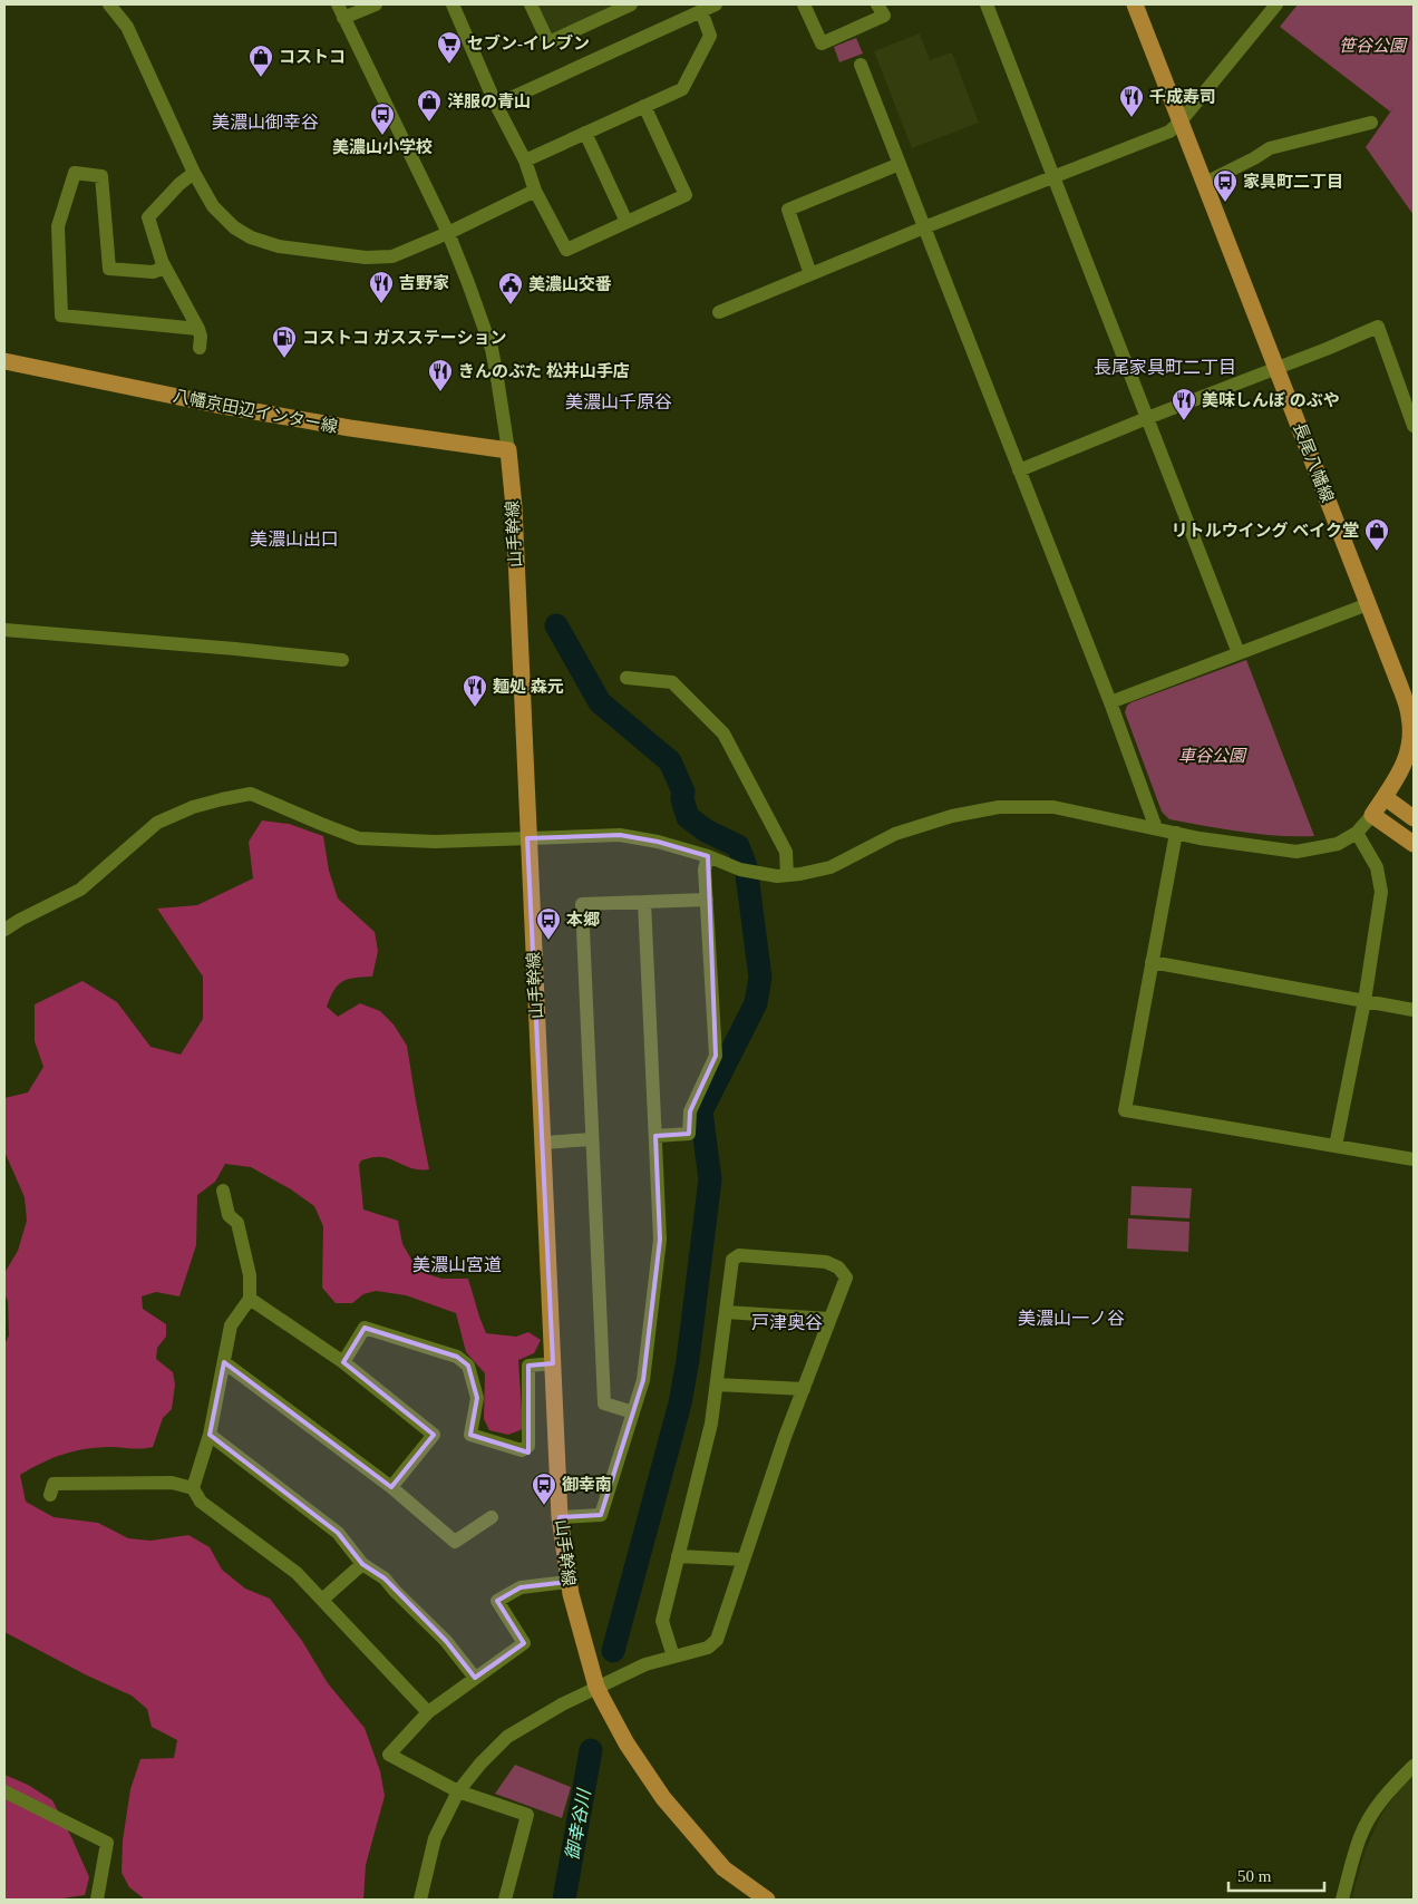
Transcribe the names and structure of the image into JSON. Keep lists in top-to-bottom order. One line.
{"streets":{"main road":["八幡京田辺インター線","長尾八幡線","山手幹線"]},"crossings":[["八幡京田辺インター線","山手幹線"]],"districts":["美濃山御幸谷","長尾家具町二丁目","美濃山千原谷","美濃山出口","美濃山宮道","美濃山一ノ谷","戸津奥谷"],"water":["御幸谷川"],"parks":["笹谷公園","車谷公園"],"places":{"supermarket":["セブン-イレブン"],"shop":["コストコ","洋服の青山","リトルウイング ベイク堂"],"restaurant":["千成寿司","吉野家","きんのぶた 松井山手店","美味しんぼ のぶや","麺処 森元"],"bus stop":["美濃山小学校","家具町二丁目","本郷","御幸南"],"public building":["美濃山交番"],"fuel station":["コストコ ガスステーション"]},"scale_bar":"50 m"}
